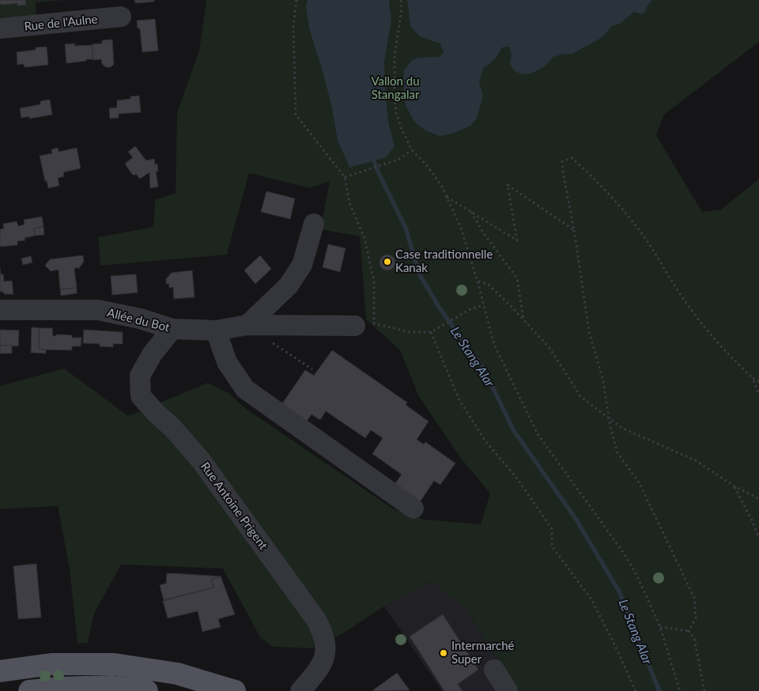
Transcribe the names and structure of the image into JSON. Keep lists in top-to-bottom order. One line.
{"streets":{"street":["Rue de l'Aulne","Allée du Bot","Rue Antoine Prigent"]},"crossings":[["Allée du Bot","Rue Antoine Prigent"]],"water":["Le Stang Alar"],"parks":["Vallon du Stangalar"],"places":["Case traditionnelle Kanak","Intermarché Super"]}
